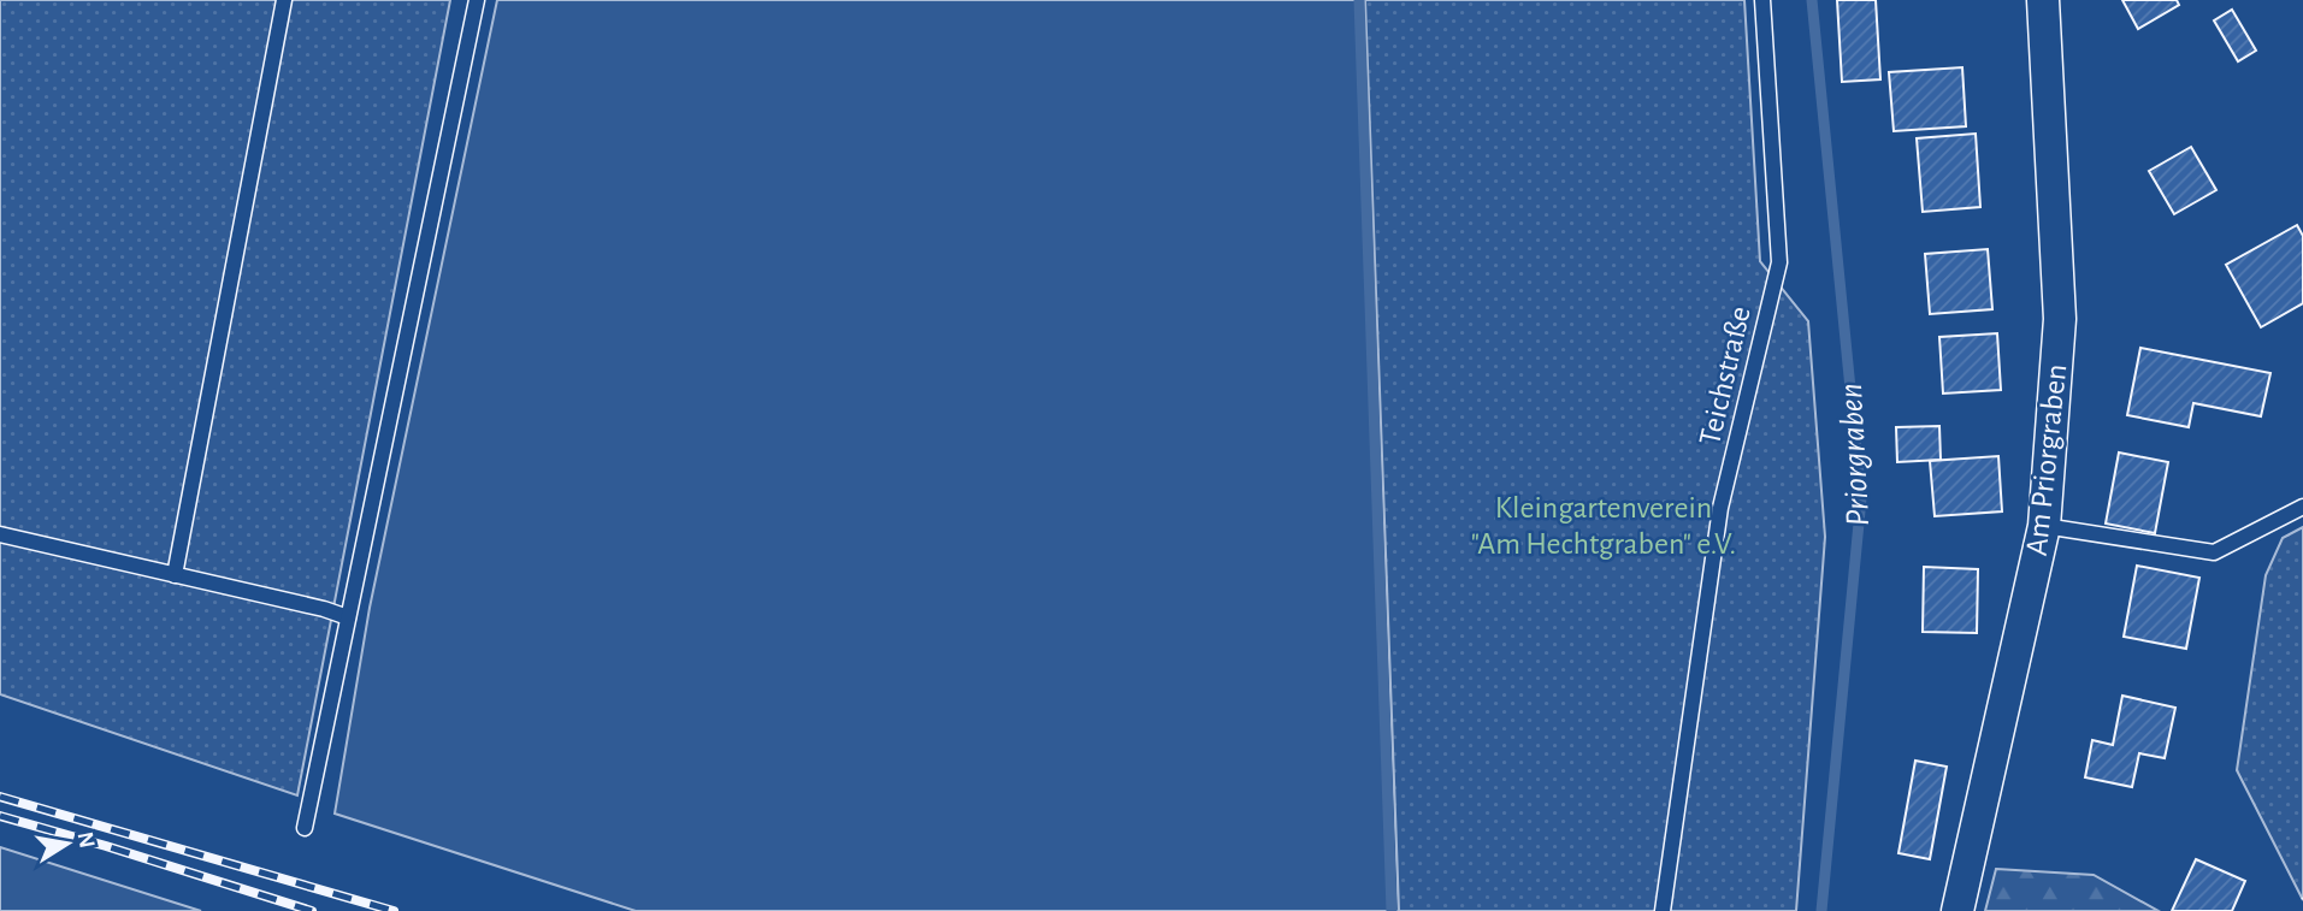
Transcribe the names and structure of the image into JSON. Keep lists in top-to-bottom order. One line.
{"streets":{"street":["Am Priorgraben"],"lane":["Teichstraße"]},"water":["Priorgraben"],"parks":["Kleingartenverein \"Am Hechtgraben\" e.V."],"north":"right"}
